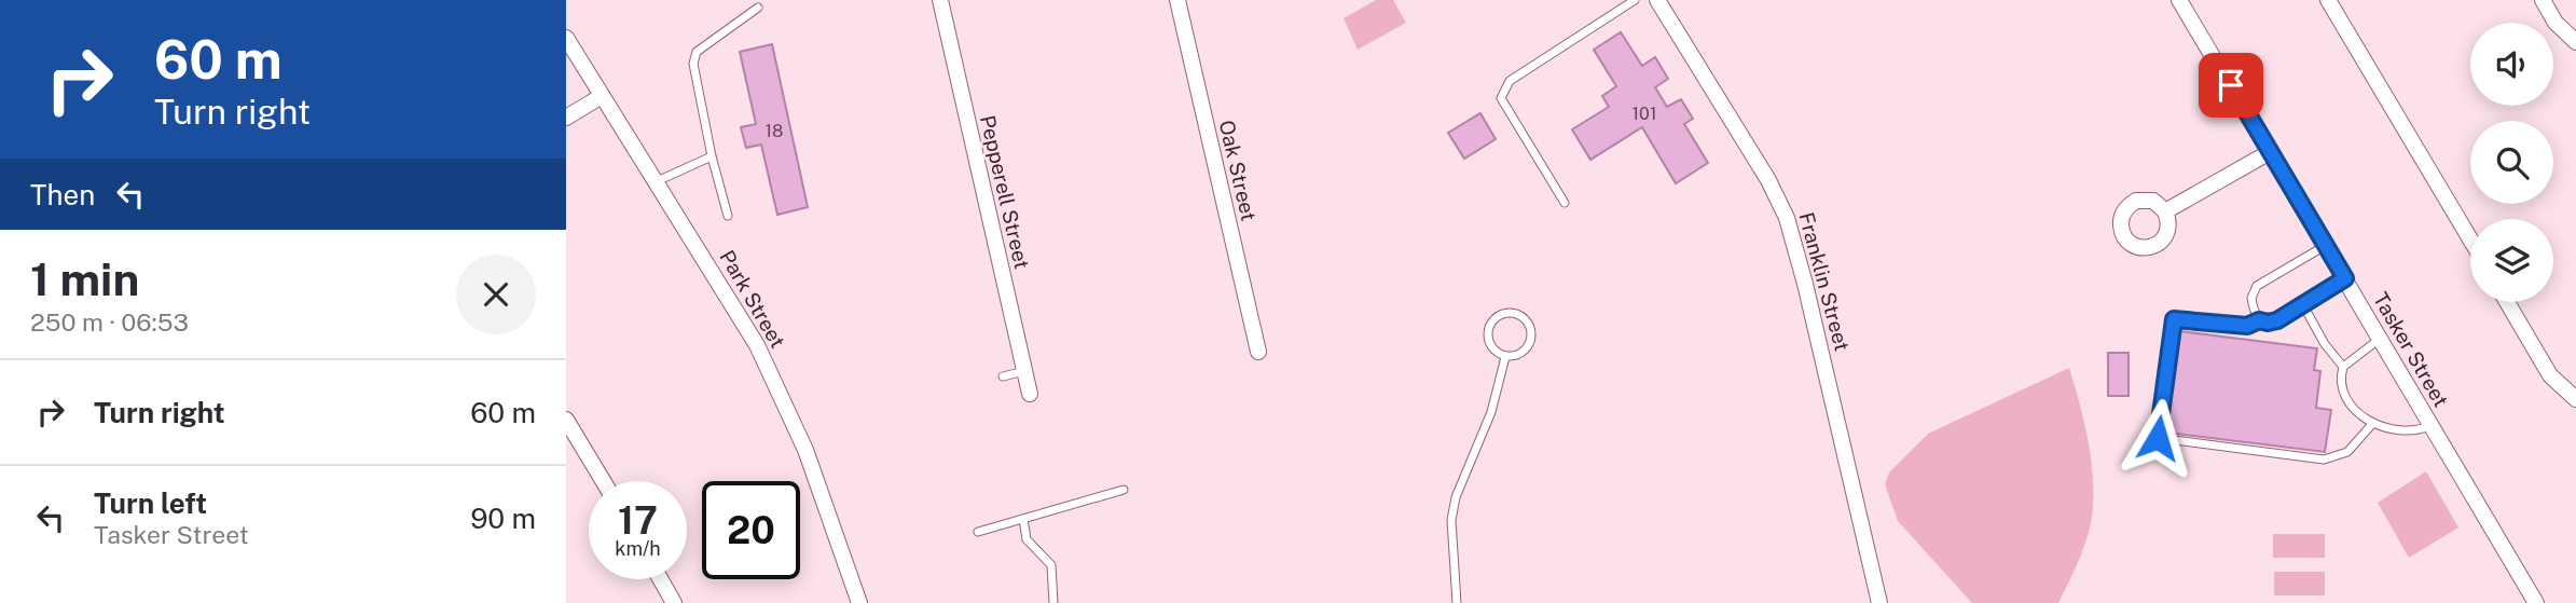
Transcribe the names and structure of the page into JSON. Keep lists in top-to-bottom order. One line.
{"streets":{"street":["Oak Street","Pepperell Street","Franklin Street","Park Street","Tasker Street"]},"house_numbers":["101","18"],"page":{"turn":["60 m","Turn right"],"then":"Then","heading":["1 min","250 m · 06:53"],"list":[{"name":"Turn right","value":"60 m"},{"name":"Turn left","note":"Tasker Street","value":"90 m"}],"speed":"17 km/h","limit":"20"}}
